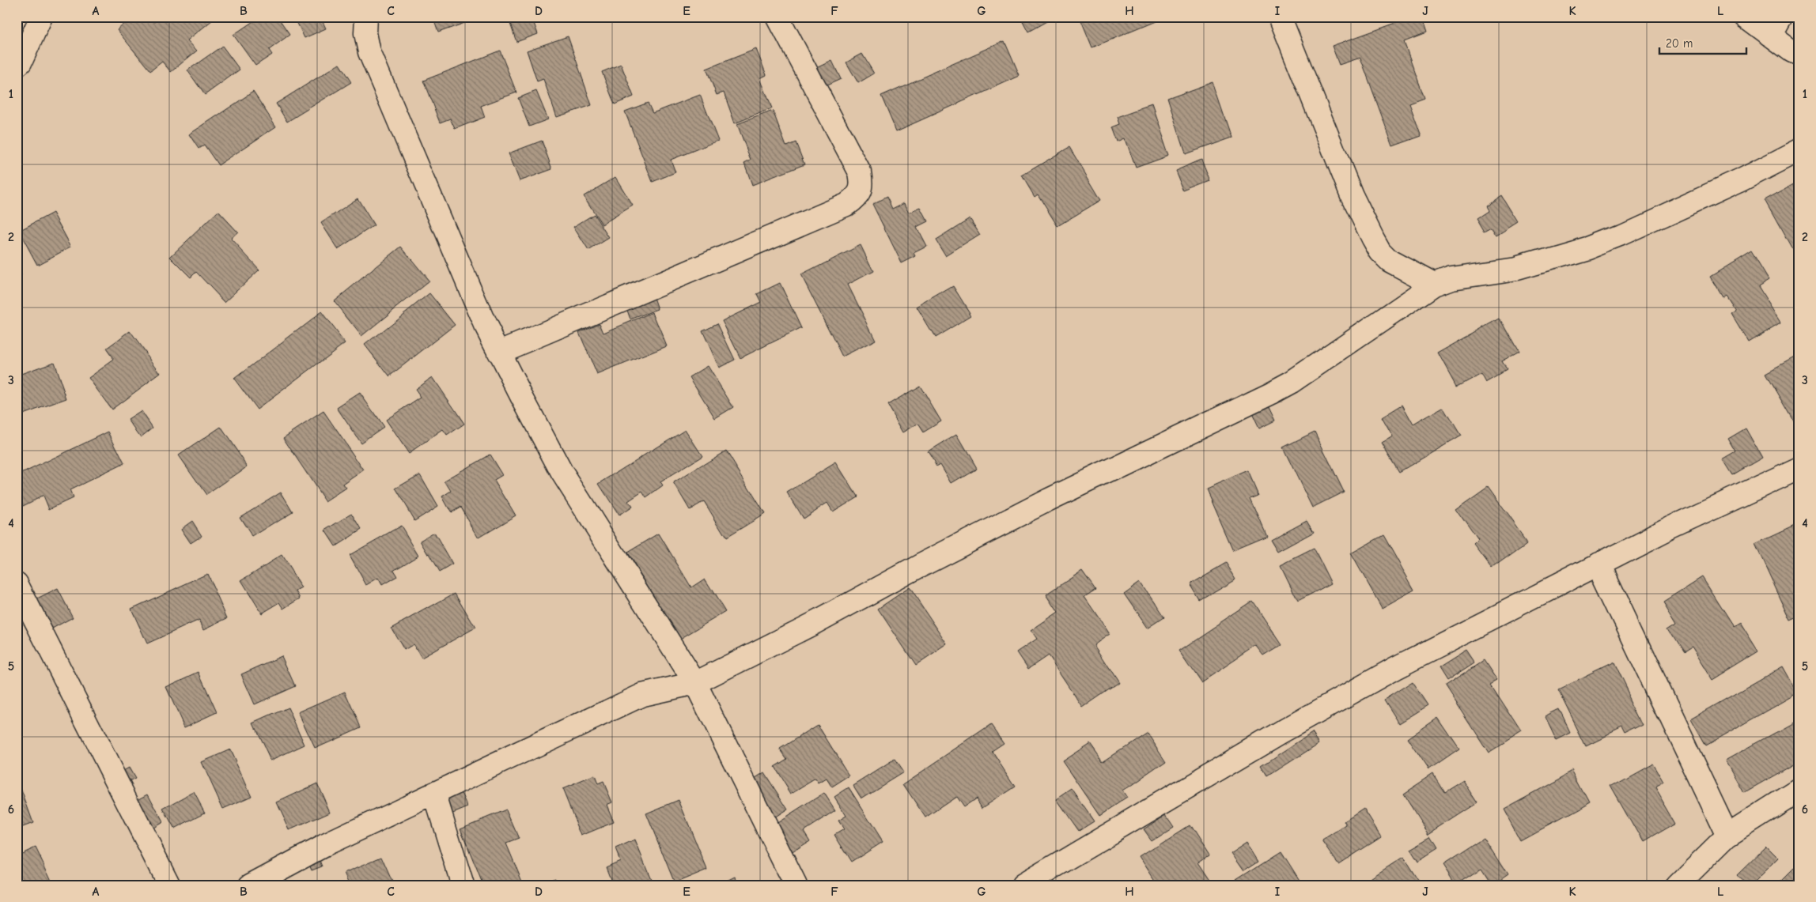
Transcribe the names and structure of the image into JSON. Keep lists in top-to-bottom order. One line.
{"scale_bar":"20 m","grid":{"columns":["A","B","C","D","E","F","G","H","I","J","K","L"],"rows":["1","2","3","4","5","6"]}}
